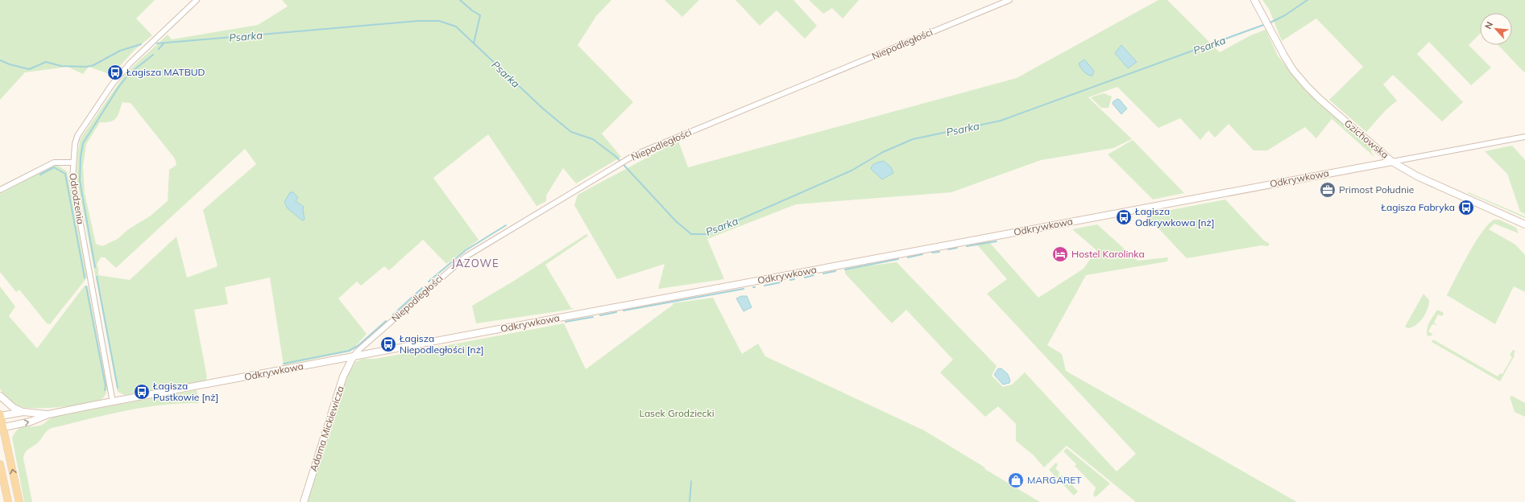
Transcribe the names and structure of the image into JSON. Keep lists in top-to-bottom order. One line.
{"streets":{"street":["Niepodległości","Gzichowska","Odkrywkowa","Odrodzenia","Adama Mickiewicza"]},"crossings":[["Niepodległości","Odkrywkowa"],["Niepodległości","Adama Mickiewicza"],["Gzichowska","Odkrywkowa"],["Odkrywkowa","Odrodzenia"],["Odkrywkowa","Adama Mickiewicza"]],"districts":["JAZOWE"],"water":["Psarka"],"parks":["Lasek Grodziecki"],"places":{"bus stop":["Łagisza MATBUD","Łagisza Fabryka","Łagisza Odkrywkowa [nż]","Łagisza Niepodległości [nż]","Łagisza Pustkowie [nż]"],"office":["Primost Południe"],"hotel":["Hostel Karolinka"],"shop":["MARGARET"]},"north":"top left"}
